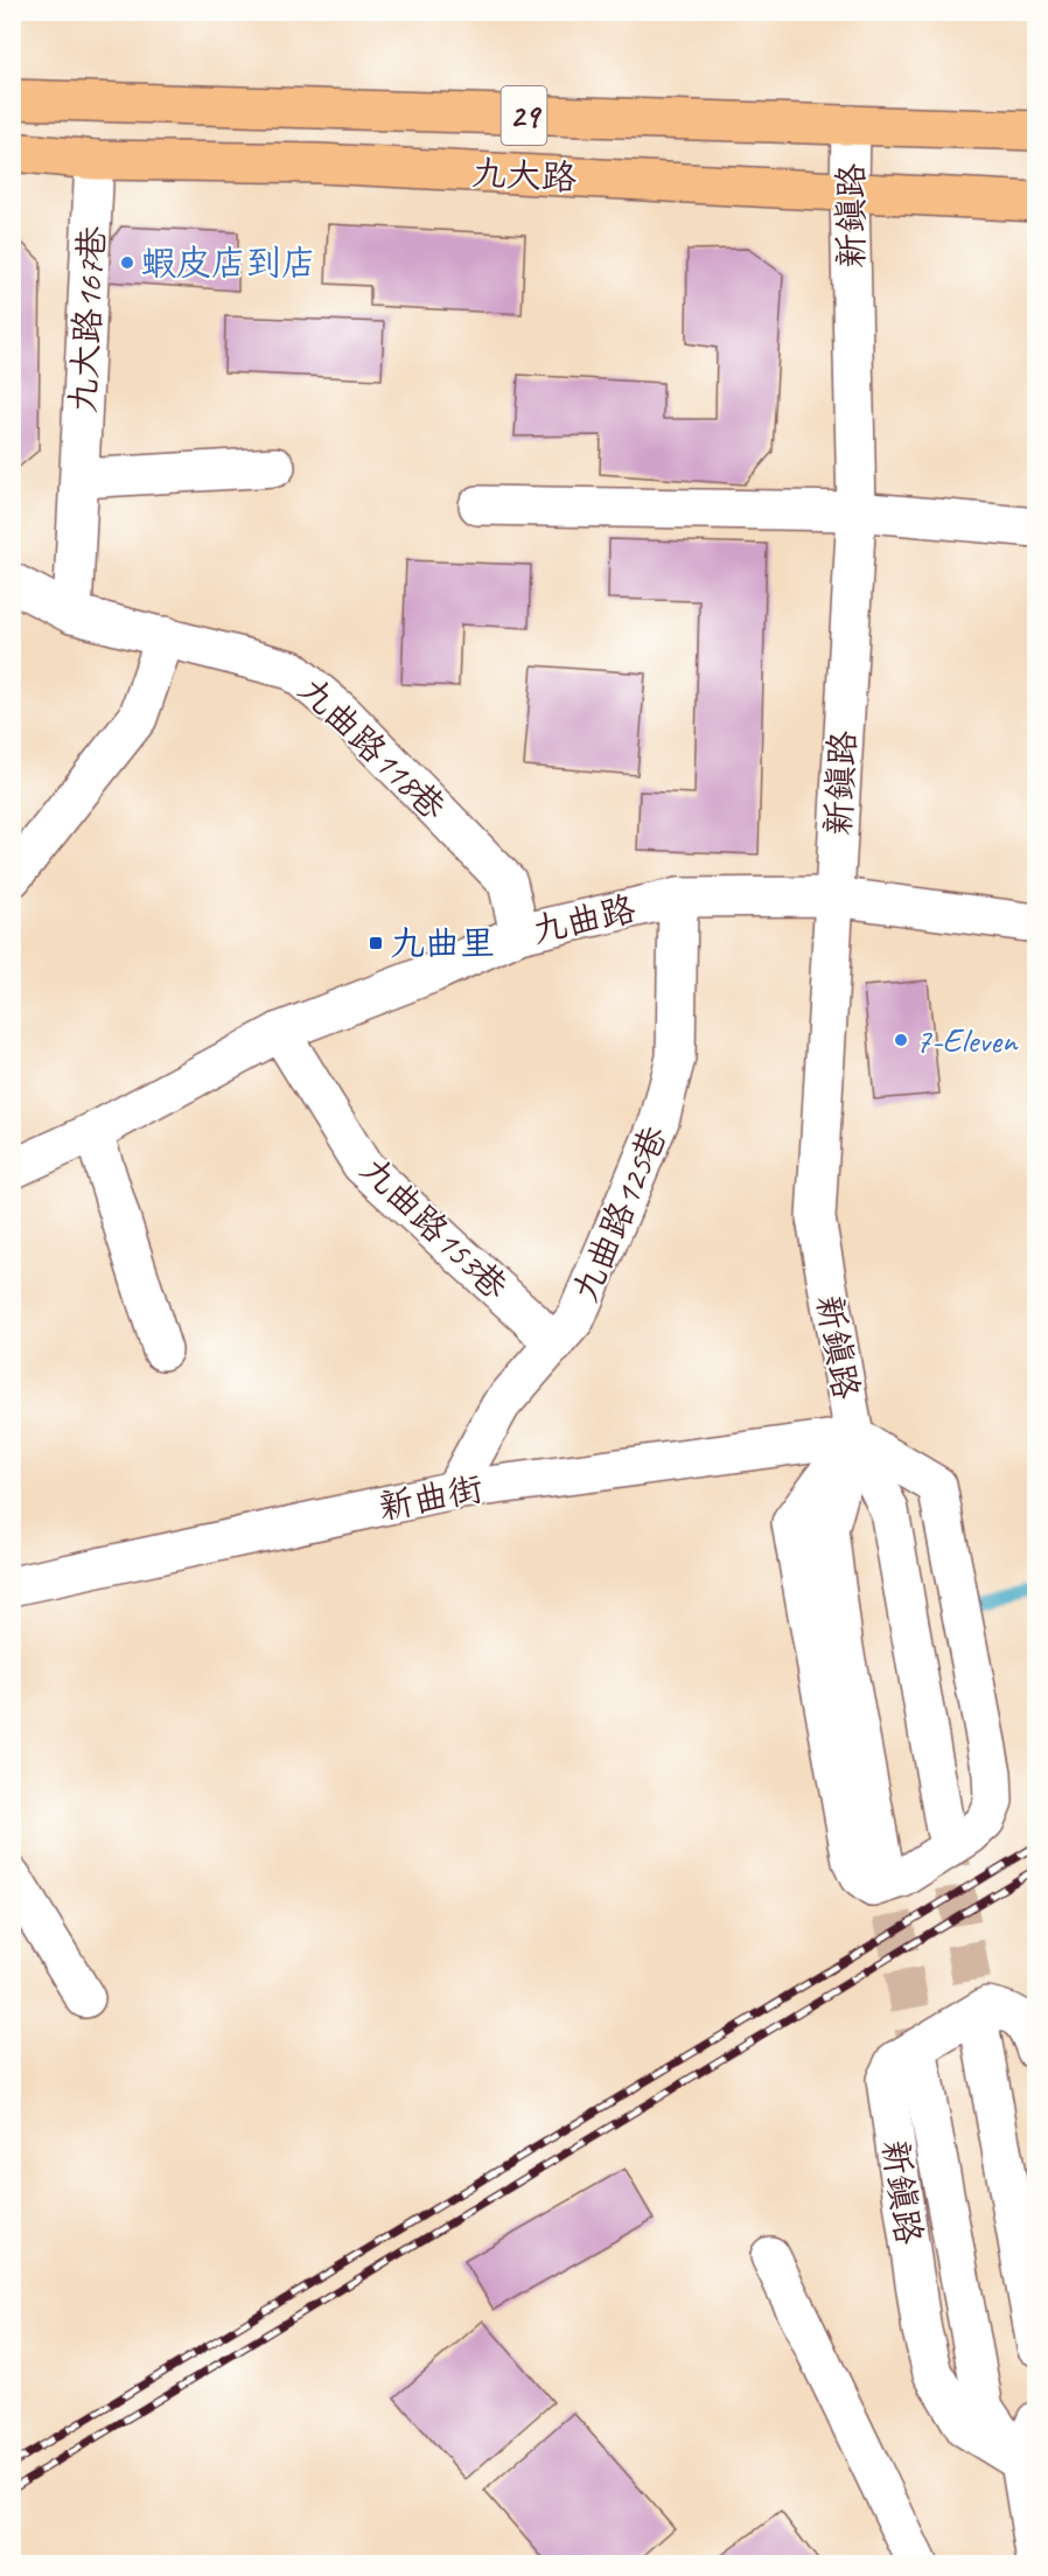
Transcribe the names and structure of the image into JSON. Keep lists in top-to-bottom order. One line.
{"streets":{"main road":["29","九大路"],"street":["新鎮路","九大路167巷","九曲路118巷","九曲路","九曲路125巷","九曲路153巷","新曲街"]},"crossings":[["九大路","新鎮路"],["九大路","九大路167巷"],["新鎮路","九曲路"],["新鎮路","新曲街"],["九大路167巷","九曲路118巷"],["九曲路118巷","九曲路"],["九曲路","九曲路125巷"],["九曲路","九曲路153巷"],["九曲路125巷","九曲路153巷"],["九曲路125巷","新曲街"]],"places":{"other":["蝦皮店到店","7-Eleven"],"transit":["九曲里"]}}
